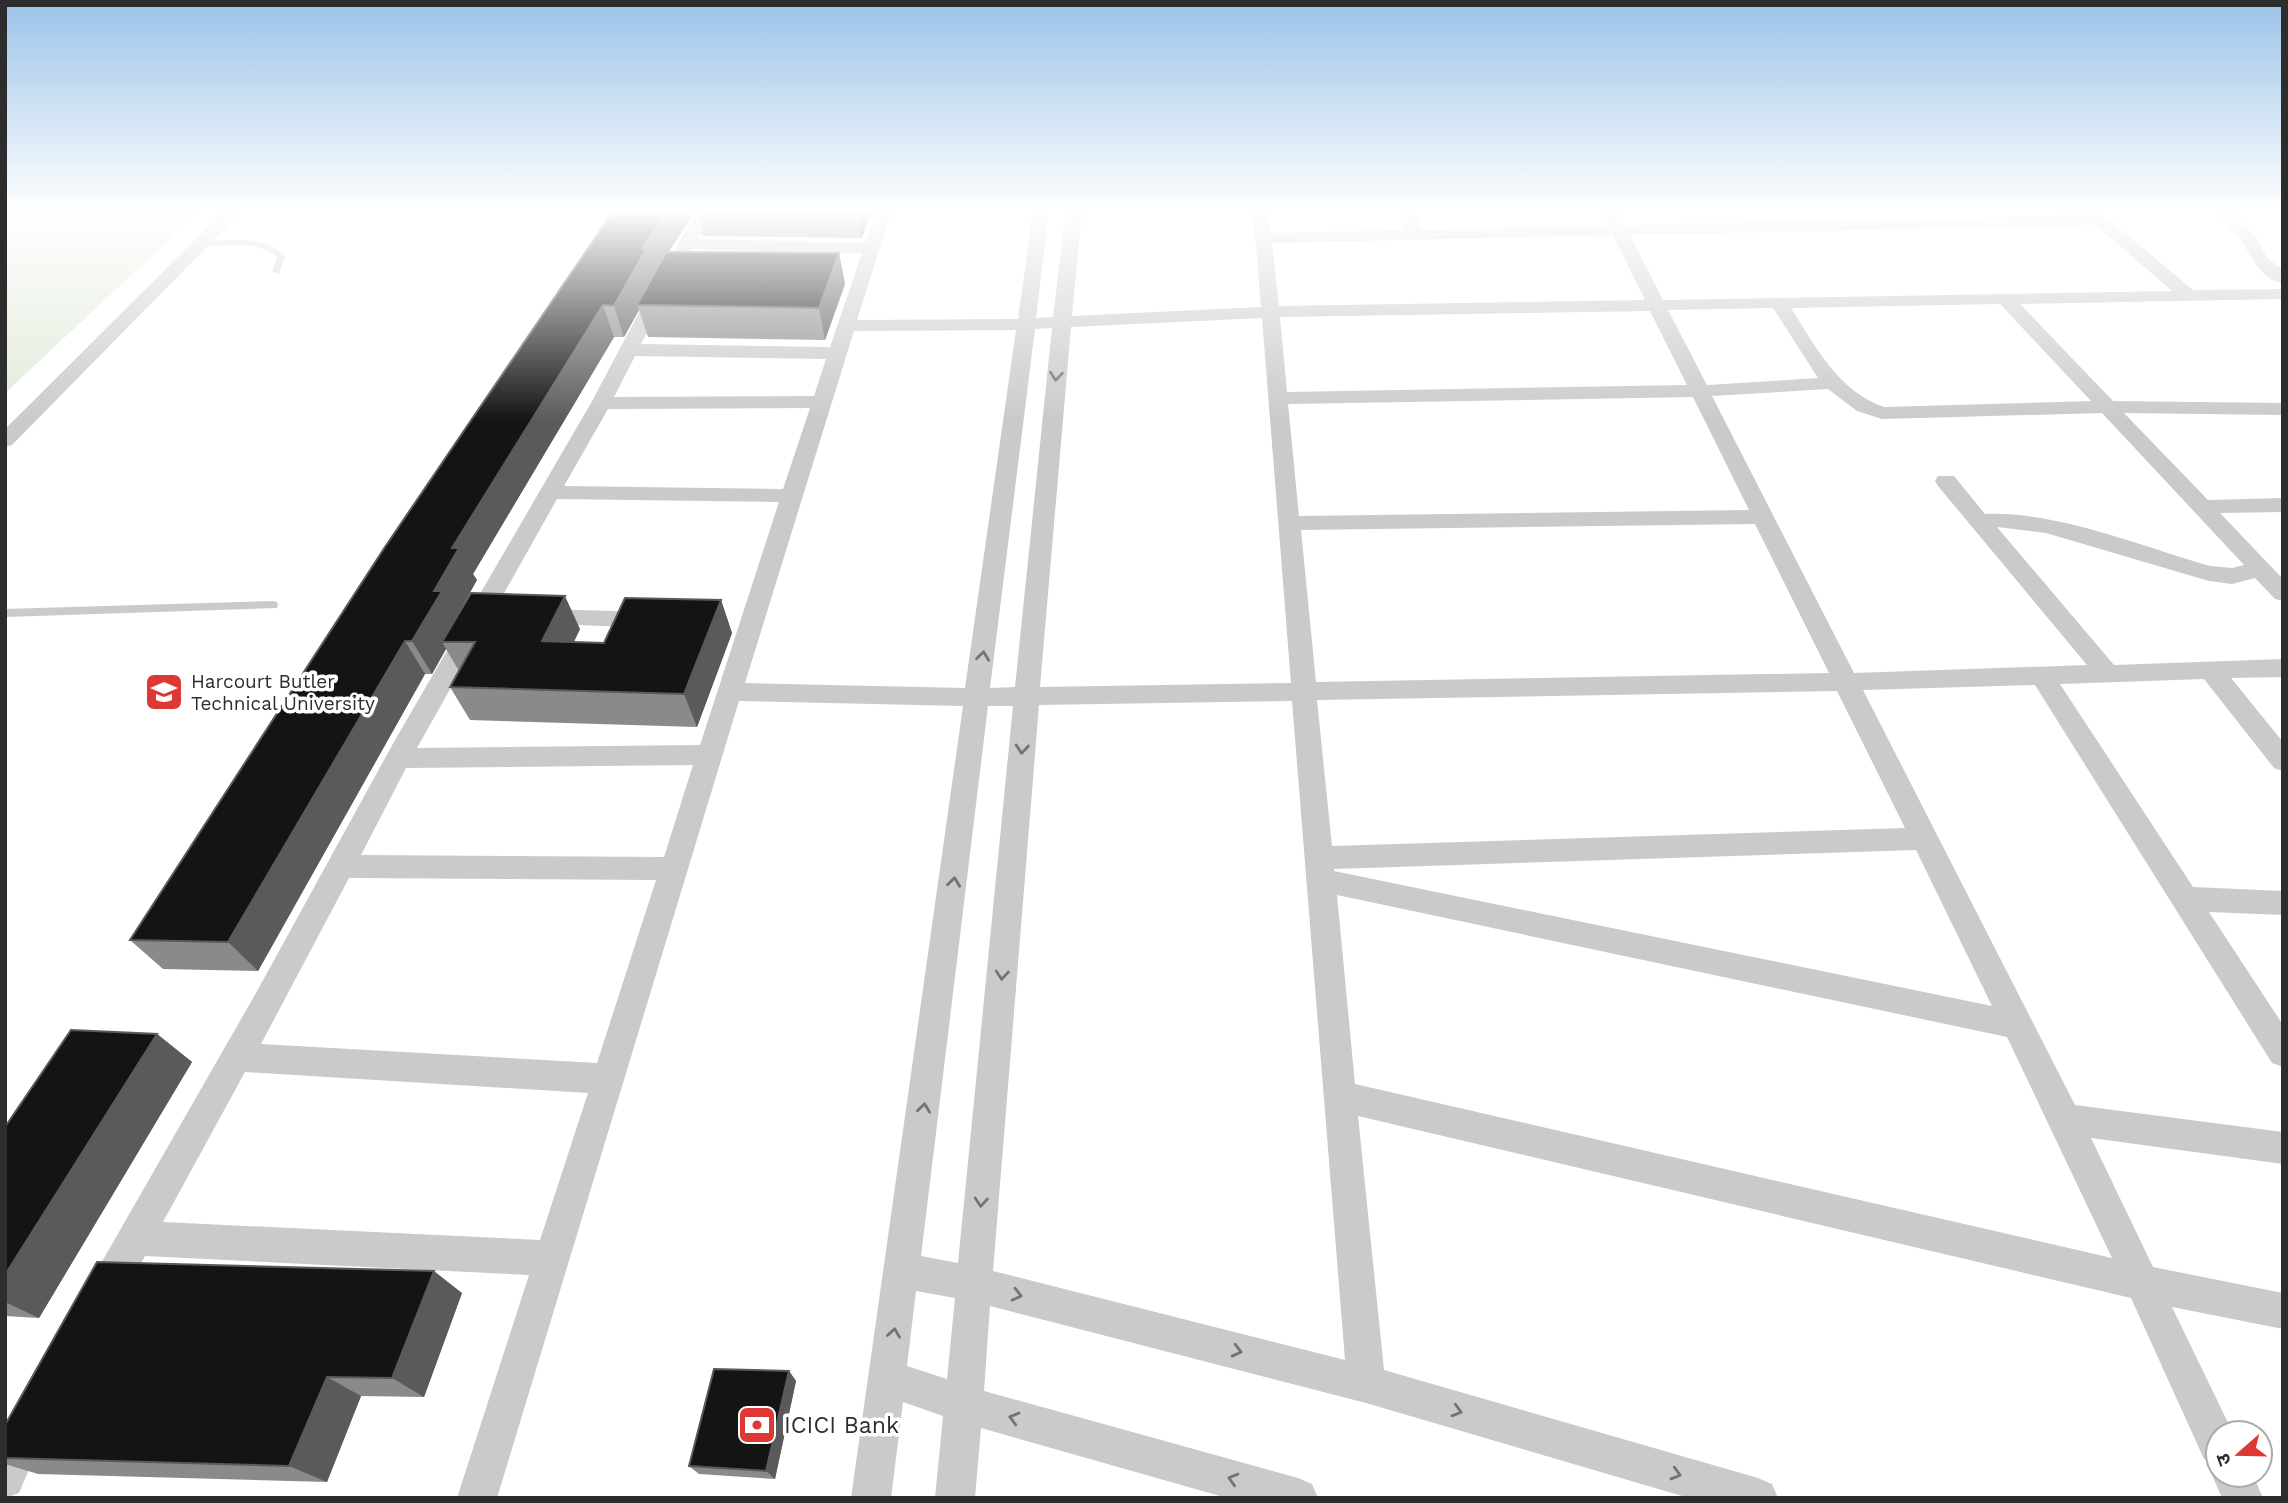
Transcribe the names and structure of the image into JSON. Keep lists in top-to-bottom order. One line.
{"places":{"school or university":["Harcourt Butler Technical University"],"bank":["ICICI Bank"]},"north":"left"}
